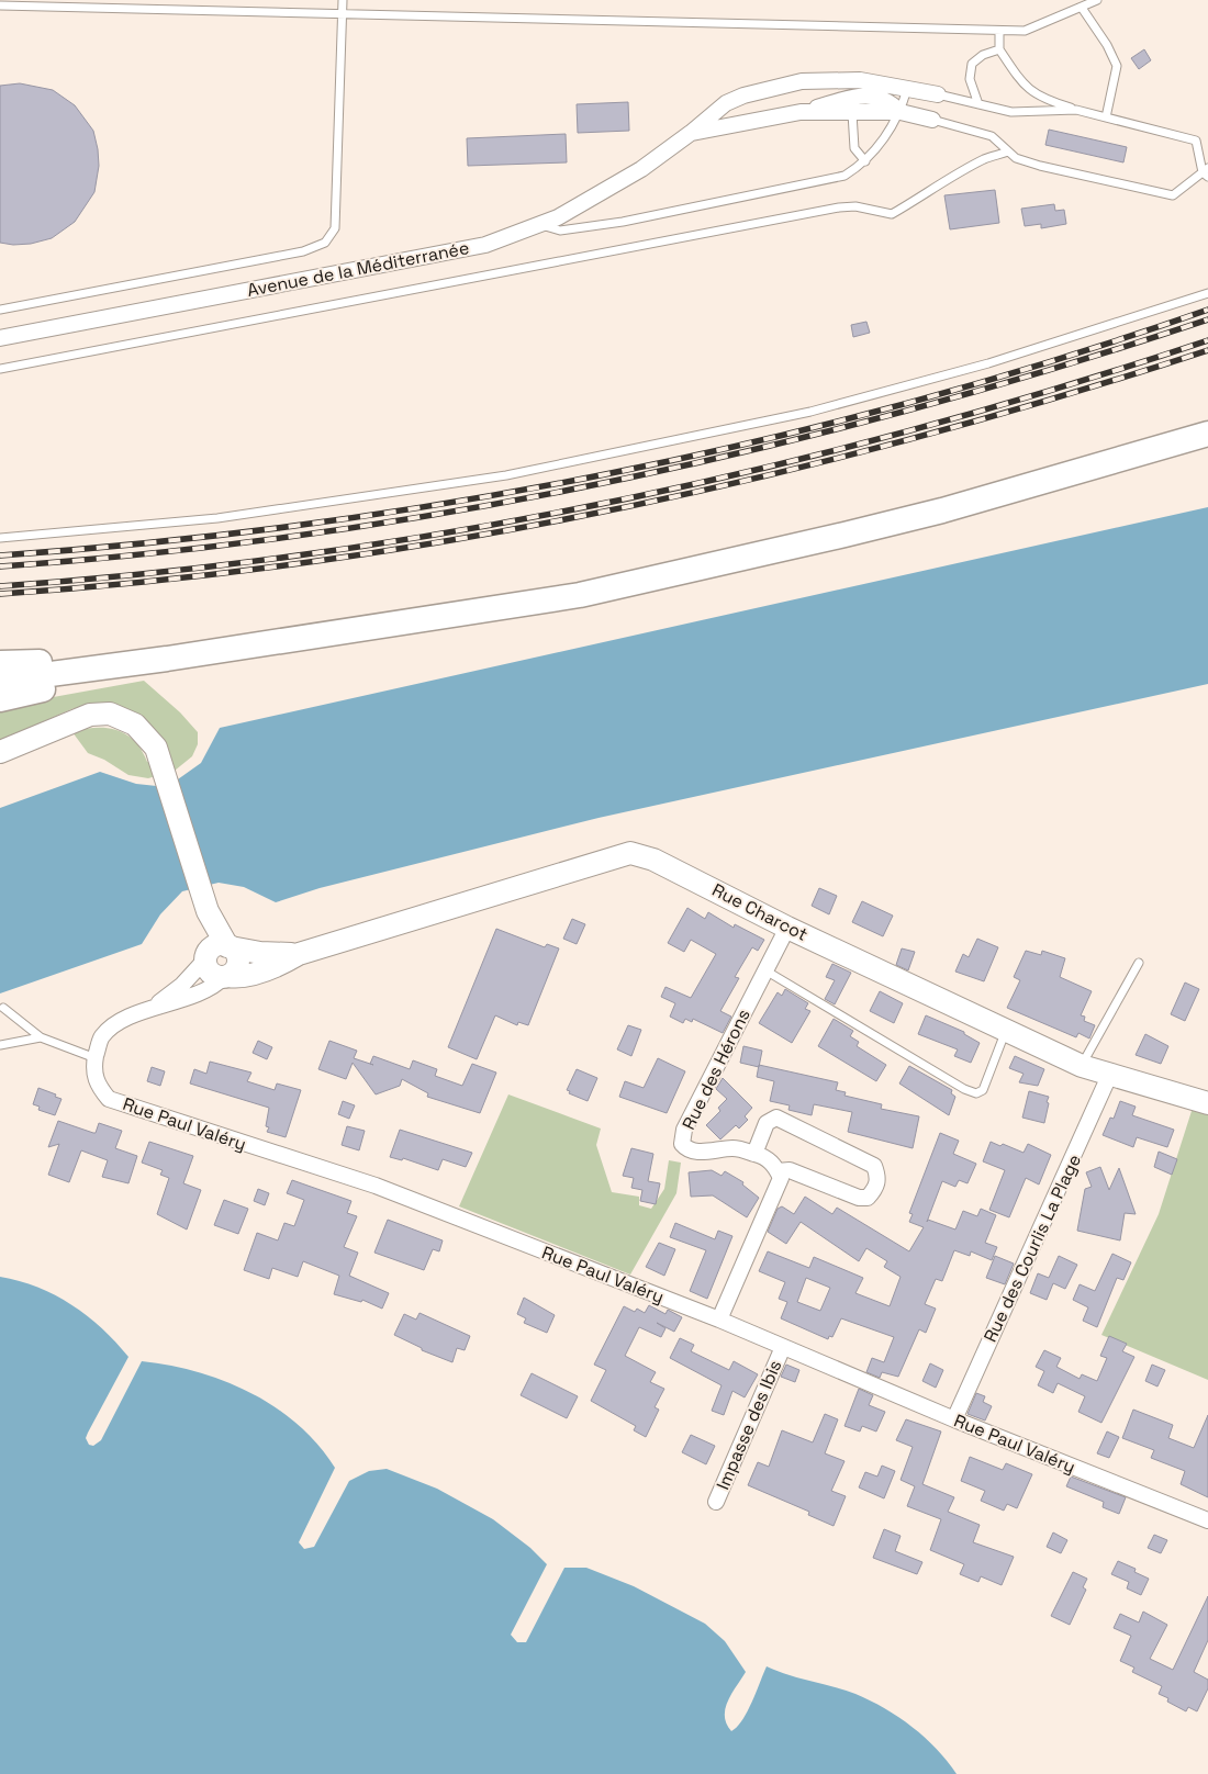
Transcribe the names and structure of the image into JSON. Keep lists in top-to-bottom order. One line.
{"streets":{"street":["Avenue de la Méditerranée","Rue Charcot","Rue des Hérons","Rue Paul Valéry","Rue des Courlis La Plage","Impasse des Ibis"]},"crossings":[["Rue Charcot","Rue des Hérons"],["Rue Charcot","Rue Paul Valéry"],["Rue Charcot","Rue des Courlis La Plage"],["Rue Paul Valéry","Rue des Courlis La Plage"],["Rue Paul Valéry","Impasse des Ibis"]]}
